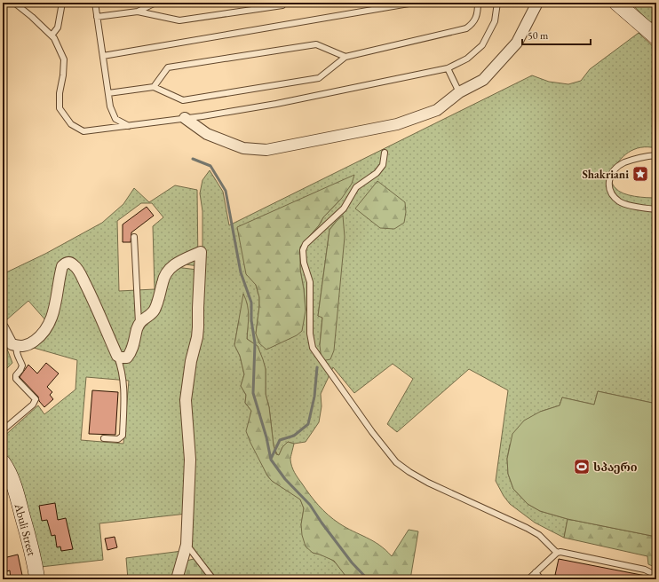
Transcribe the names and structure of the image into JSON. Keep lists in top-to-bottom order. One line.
{"streets":{"street":["Abuli Street"]},"places":{"place":["Shakriani"],"sports":["სპაერი"]},"scale_bar":"50 m"}
